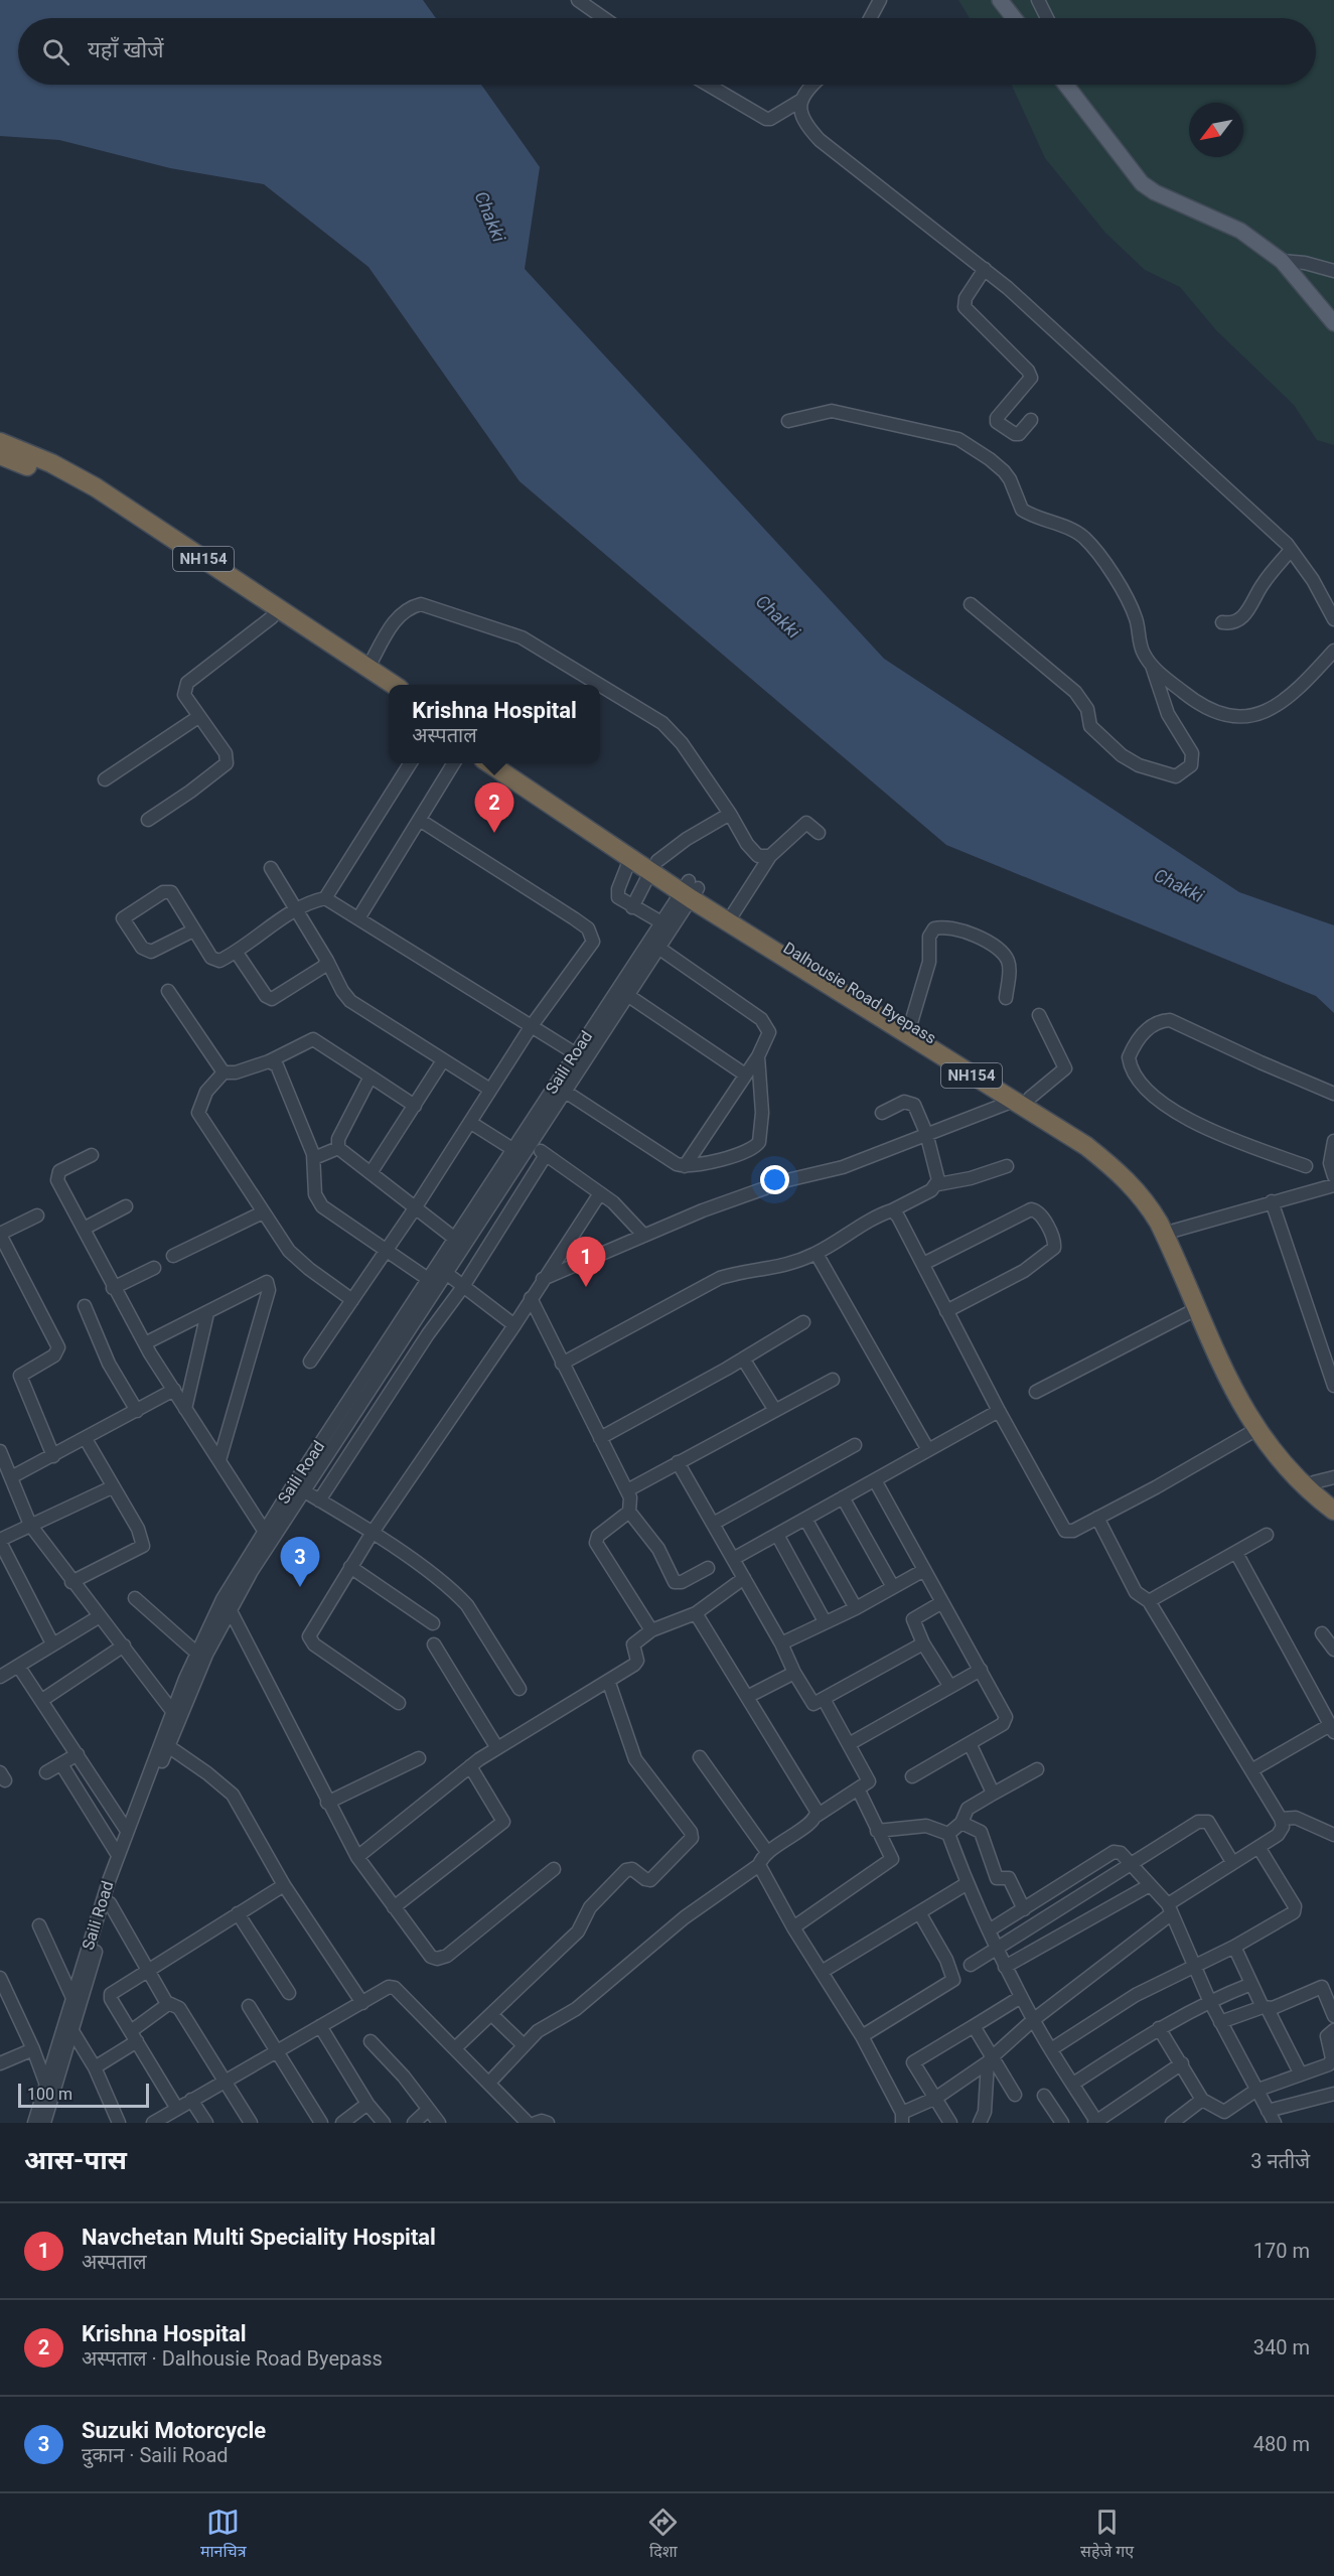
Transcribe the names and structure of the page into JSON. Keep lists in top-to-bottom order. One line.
{"streets":{"highway":["NH154","Dalhousie Road Byepass"],"street":["Saili Road"]},"crossings":[["NH154","Dalhousie Road Byepass"],["NH154","Saili Road"],["Dalhousie Road Byepass","Saili Road"]],"water":["Chakki"],"scale_bar":"100 m","north":"bottom left","page":{"search":"यहाँ खोजें","popup":["Krishna Hospital","अस्पताल"],"pins":["2","1","3"],"scale":"100 m","heading":["आस-पास","3 नतीजे"],"list":[{"mark":"1","name":"Navchetan Multi Speciality Hospital","note":"अस्पताल","value":"170 m"},{"mark":"2","name":"Krishna Hospital","note":"अस्पताल · Dalhousie Road Byepass","value":"340 m"},{"mark":"3","name":"Suzuki Motorcycle","note":"दुकान · Saili Road","value":"480 m"}],"nav":["मानचित्र","दिशा","सहेजे गए"]}}
